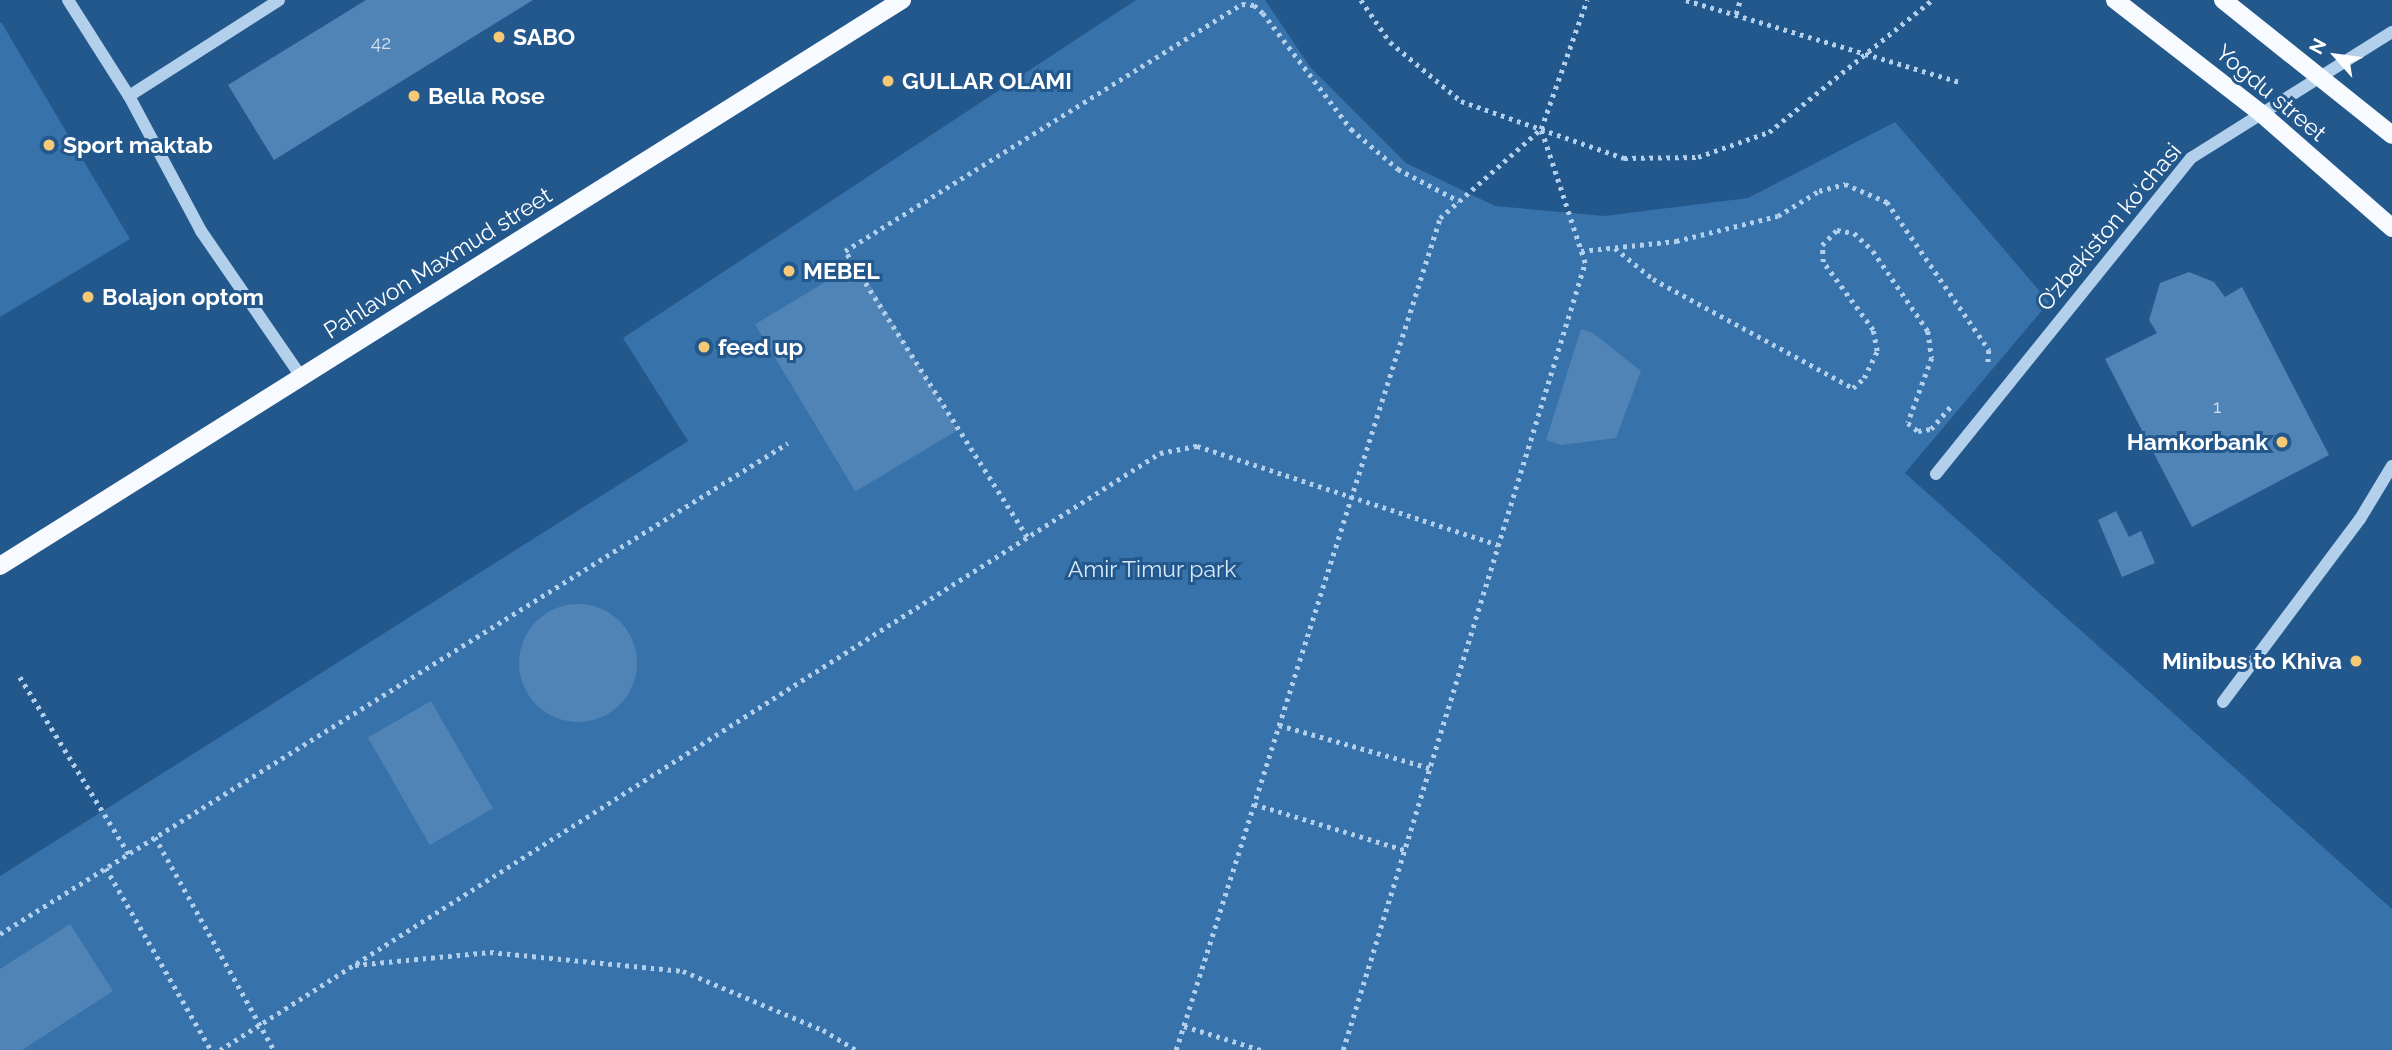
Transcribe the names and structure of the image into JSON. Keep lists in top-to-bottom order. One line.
{"streets":{"main road":["Yogdu street","Pahlavon Maxmud street"],"street":["O’zbekiston ko‘chasi"]},"crossings":[["Yogdu street","O’zbekiston ko‘chasi"]],"parks":["Amir Timur park"],"places":["SABO","GULLAR OLAMI","Bella Rose","Sport maktab","MEBEL","Bolajon optom","feed up","Hamkorbank","Minibus to Khiva"],"house_numbers":["42","1"],"north":"top left"}
